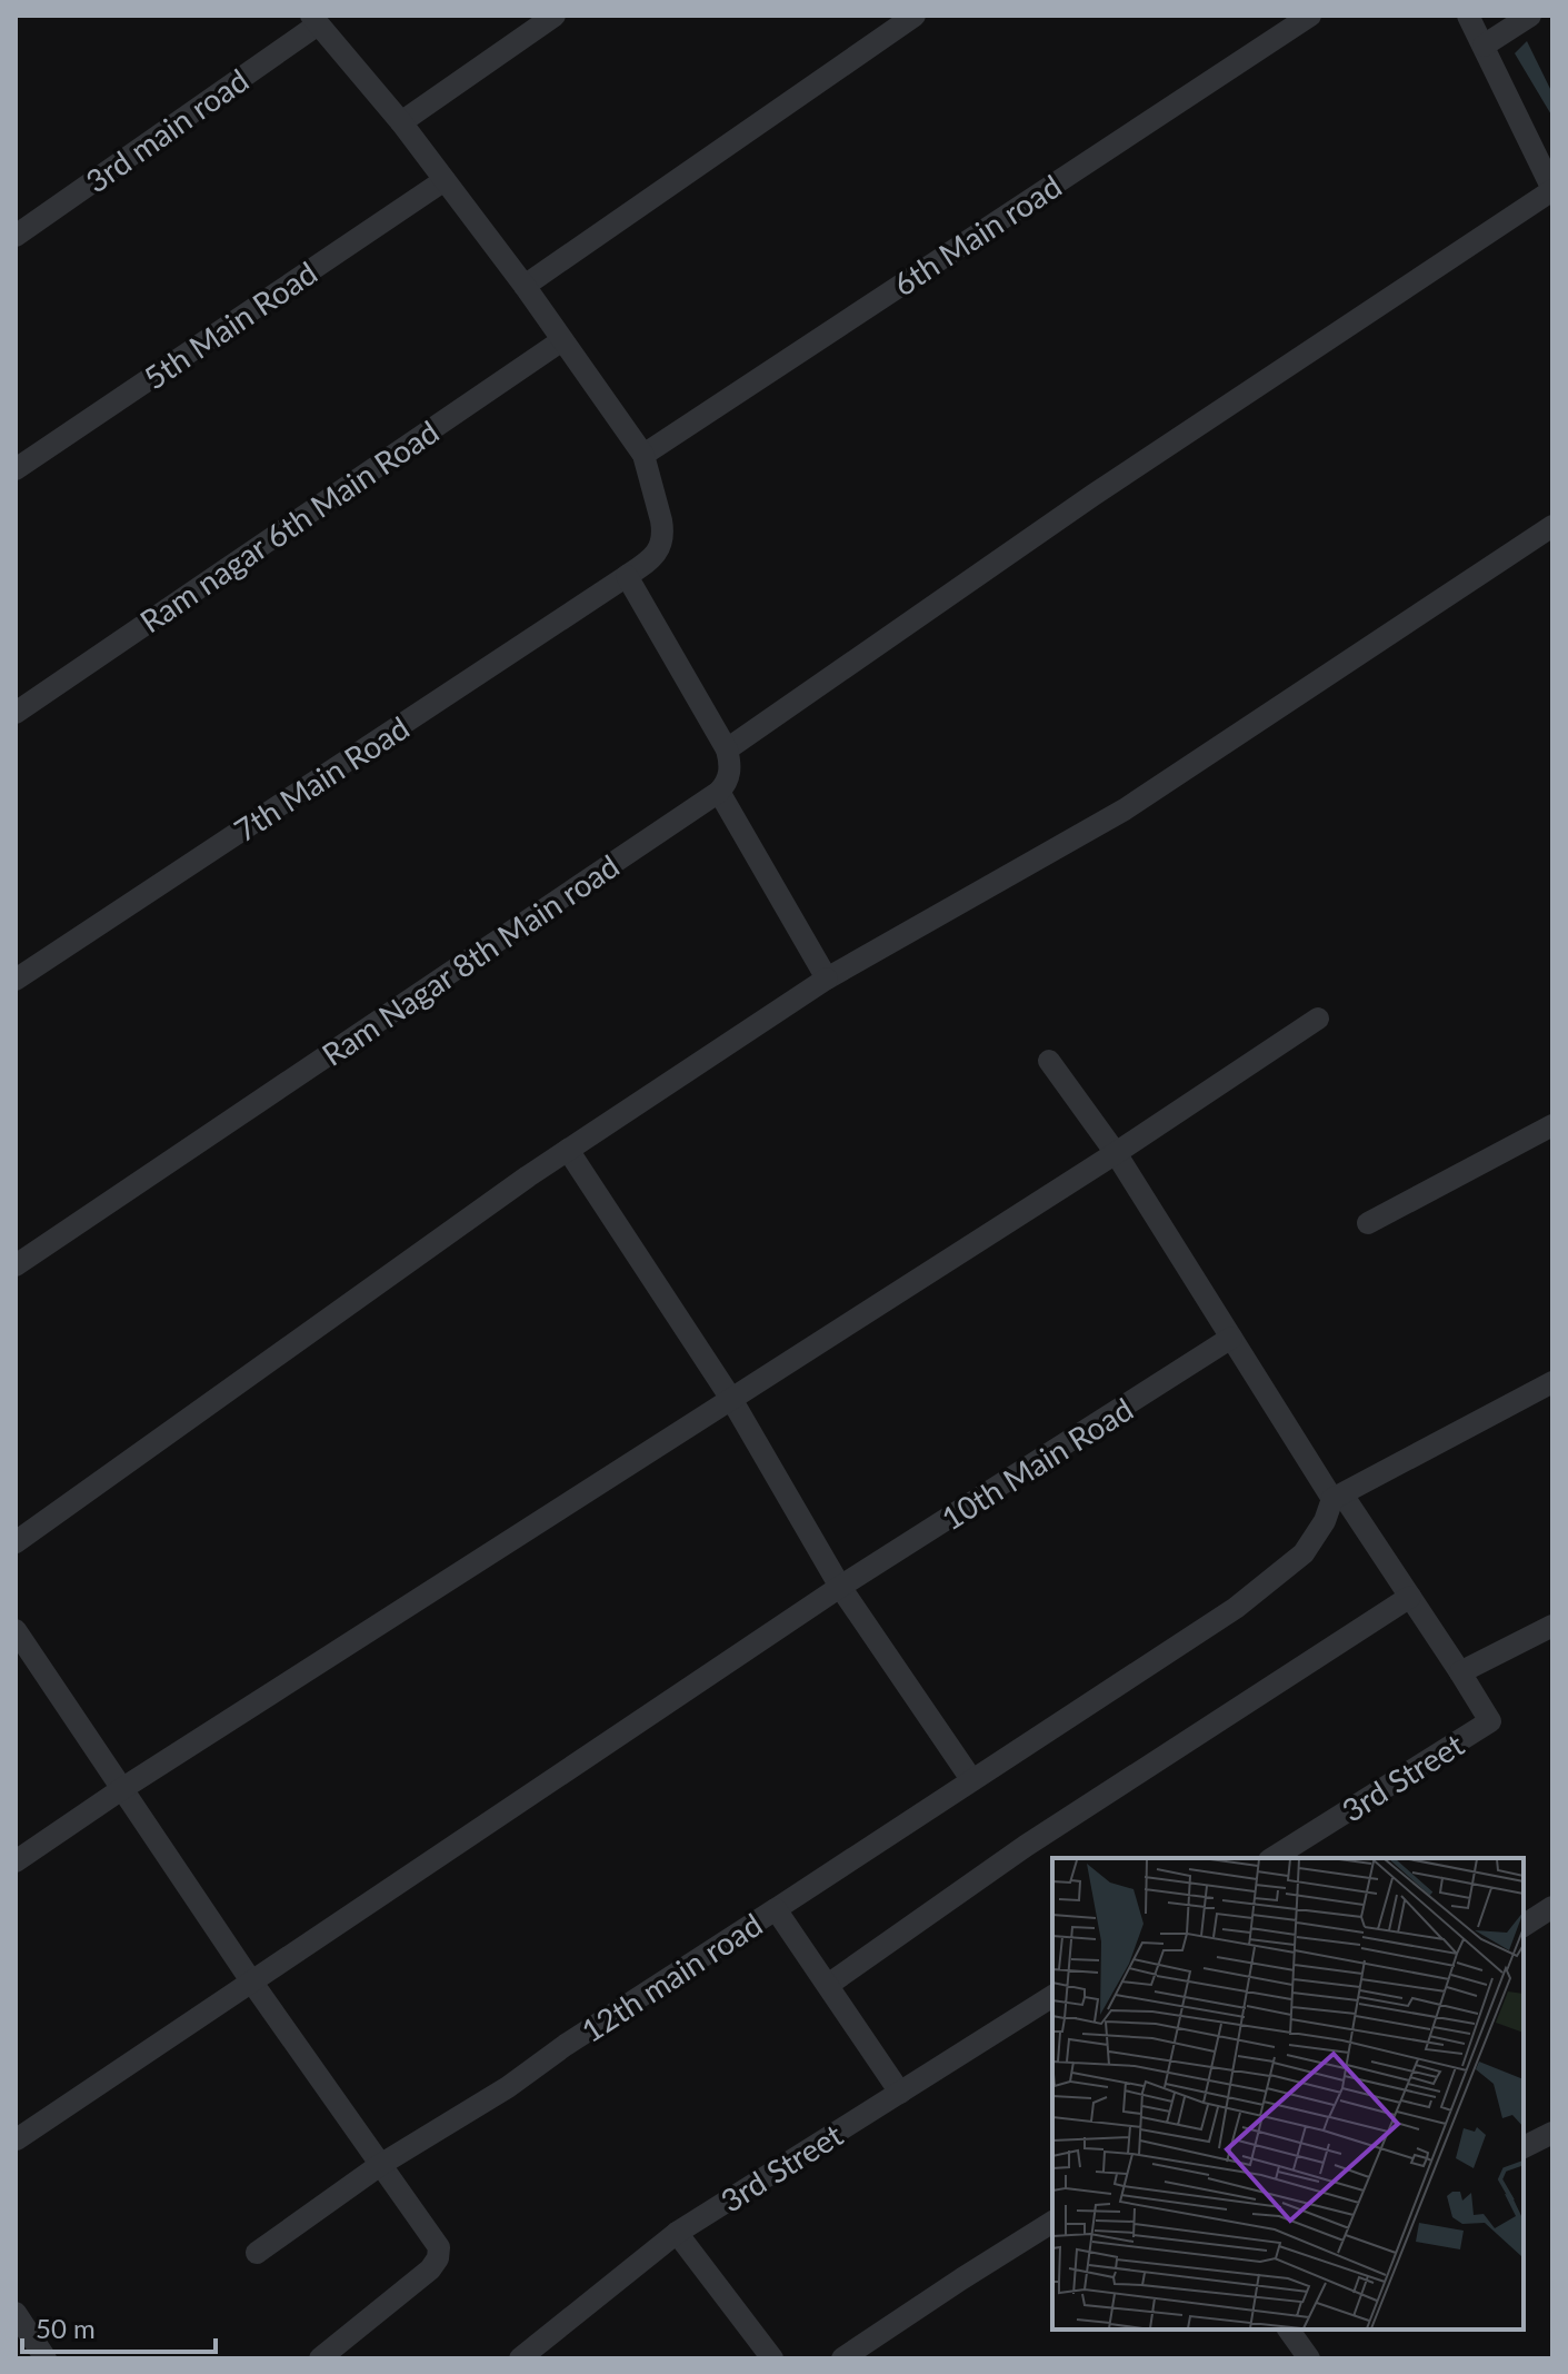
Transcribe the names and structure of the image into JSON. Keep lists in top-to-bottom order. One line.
{"streets":{"street":["3rd main road","6th Main road","5th Main Road","Ram nagar 6th Main Road","7th Main Road","Ram Nagar 8th Main road","10th Main Road","3rd Street","12th main road"]},"crossings":[["6th Main road","7th Main Road"],["3rd Street","12th main road"]],"scale_bar":"50 m"}
